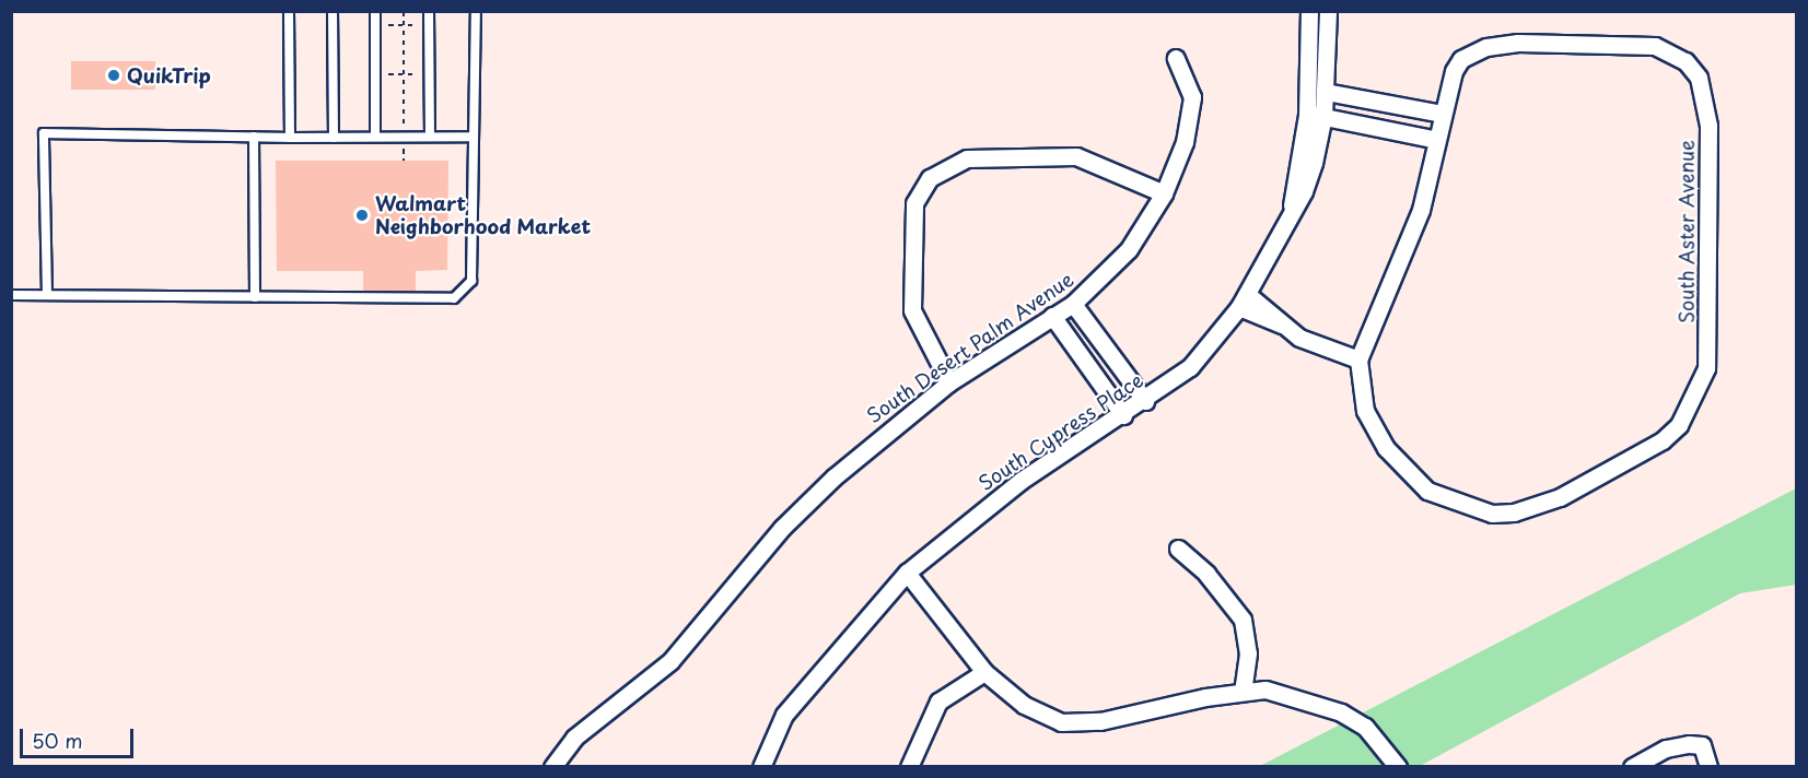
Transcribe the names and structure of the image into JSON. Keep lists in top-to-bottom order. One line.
{"streets":{"street":["South Aster Avenue","South Desert Palm Avenue","South Cypress Place"]},"places":["QuikTrip","Walmart Neighborhood Market"],"scale_bar":"50 m"}
